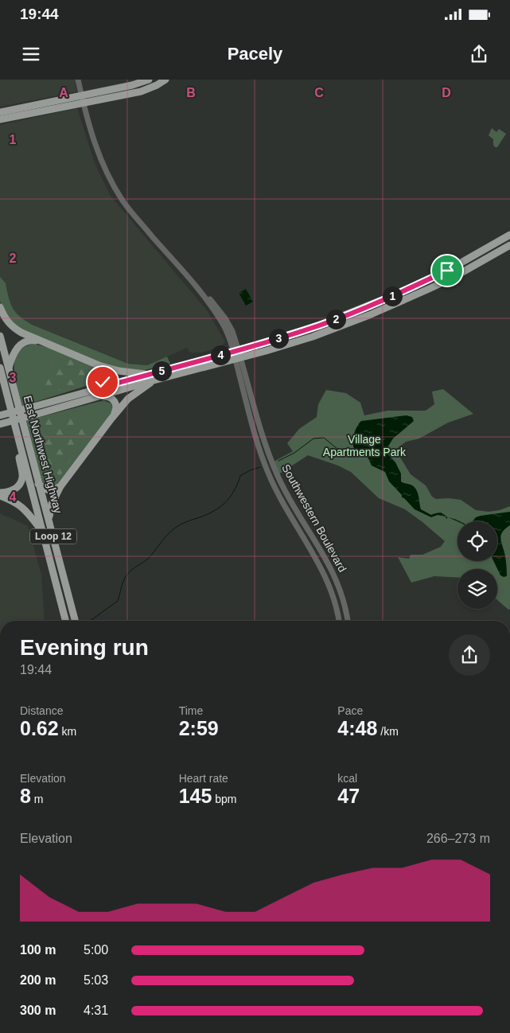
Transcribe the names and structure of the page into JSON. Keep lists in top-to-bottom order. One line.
{"streets":{"main road":["East Northwest Highway","Loop 12"],"street":["Southwestern Boulevard"]},"parks":["Village Apartments Park"],"page":{"status":"19:44","header":"Pacely","pins":["1","2","3","4","5"],"heading":["Evening run","19:44"],"stats":[["Distance","0.62 km"],["Time","2:59"],["Pace","4:48 /km"],["Elevation","8 m"],["Heart rate","145 bpm"],["kcal","47"]],"chart":["Elevation","266–273 m"],"list":[{"name":"100 m","note":"5:00"},{"name":"200 m","note":"5:03"},{"name":"300 m","note":"4:31"}]},"grid":{"columns":["A","B","C","D"],"rows":["1","2","3","4"]}}
